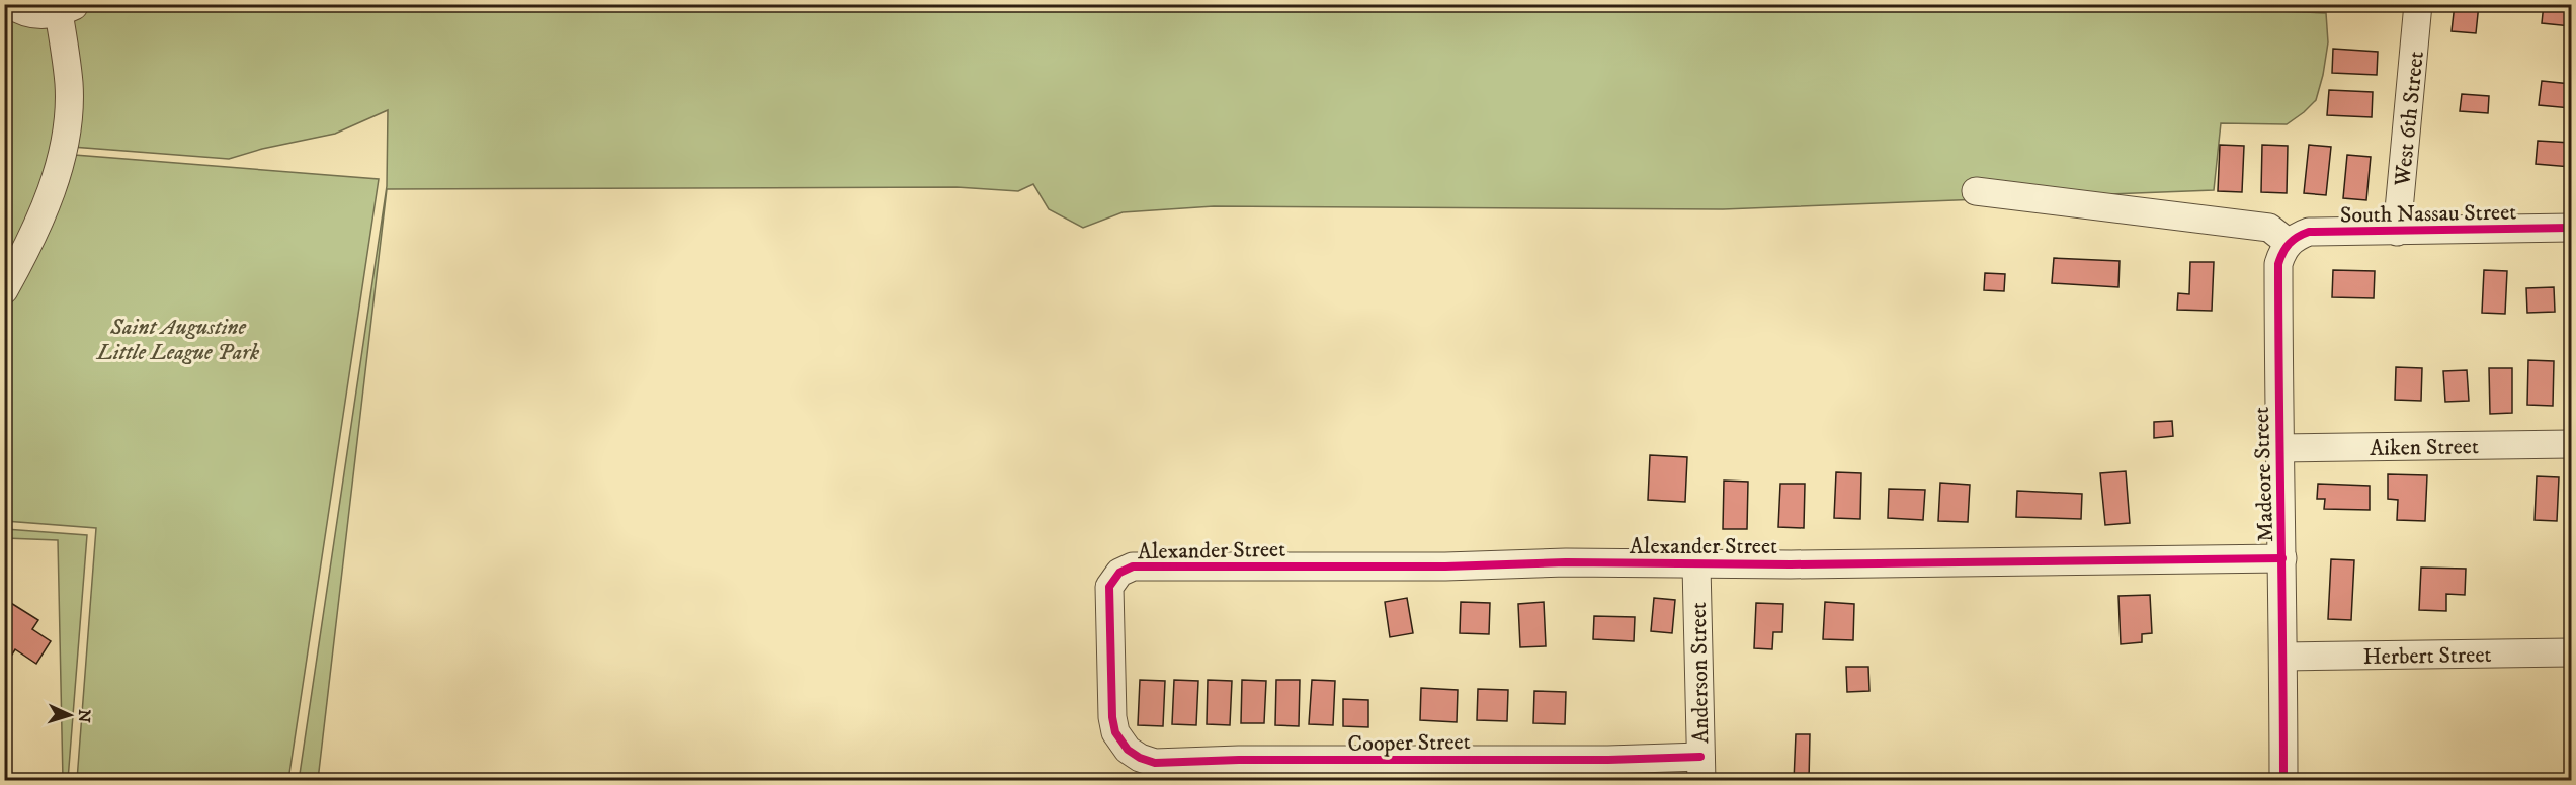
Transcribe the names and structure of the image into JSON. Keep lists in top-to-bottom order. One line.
{"streets":{"street":["West 6th Street","South Nassau Street","Aiken Street","Madeore Street","Alexander Street","Herbert Street","Anderson Street","Cooper Street"]},"crossings":[["West 6th Street","South Nassau Street"],["South Nassau Street","Madeore Street"],["Aiken Street","Madeore Street"],["Madeore Street","Alexander Street"],["Madeore Street","Herbert Street"],["Alexander Street","Anderson Street"],["Alexander Street","Cooper Street"],["Anderson Street","Cooper Street"]],"parks":["Saint Augustine Little League Park"],"north":"right"}
